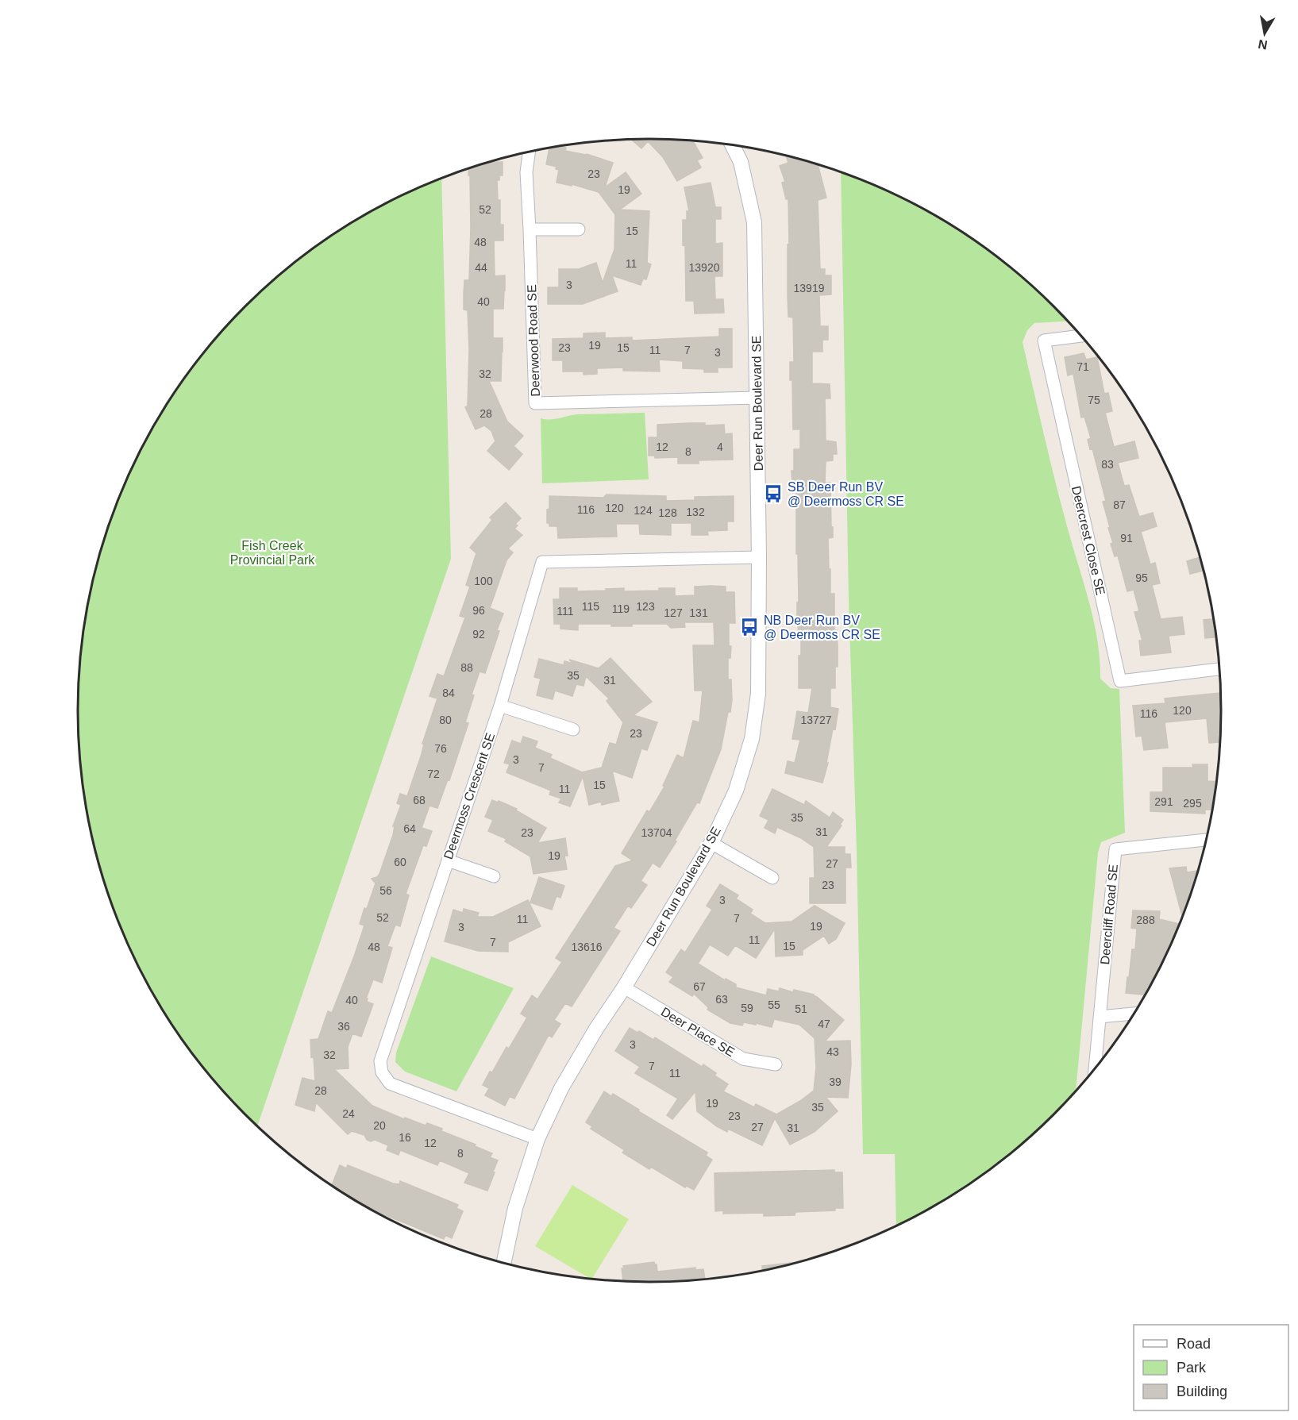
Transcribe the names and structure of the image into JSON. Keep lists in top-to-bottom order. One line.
{"streets":{"street":["Deerwood Road SE","Deer Run Boulevard SE","Deercrest Close SE","Deermoss Crescent SE","Deercliff Road SE","Deer Place SE"]},"crossings":[["Deerwood Road SE","Deer Run Boulevard SE"],["Deer Run Boulevard SE","Deermoss Crescent SE"],["Deer Run Boulevard SE","Deer Place SE"]],"parks":["Fish Creek Provincial Park"],"places":{"bus stop":["SB Deer Run BV @ Deermoss CR SE","NB Deer Run BV @ Deermoss CR SE"]},"house_numbers":["23","19","52","15","48","11","44","13920","3","13919","40","19","23","15","11","7","3","71","32","75","28","12","4","8","83","87","120","116","124","132","128","91","95","100","115","123","119","96","111","127","131","92","88","35","31","84","120","116","80","13727","23","76","3","7","72","15","11","68","291","295","35","64","31","23","13704","19","60","27","23","56","3","52","7","11","288","19","3","11","7","15","48","13616","67","63","40","55","59","51","47","36","3","43","32","7","11","39","28","19","35","24","23","20","27","31","16","12","8"],"legend":["Road","Park","Building"],"north":"bottom"}
